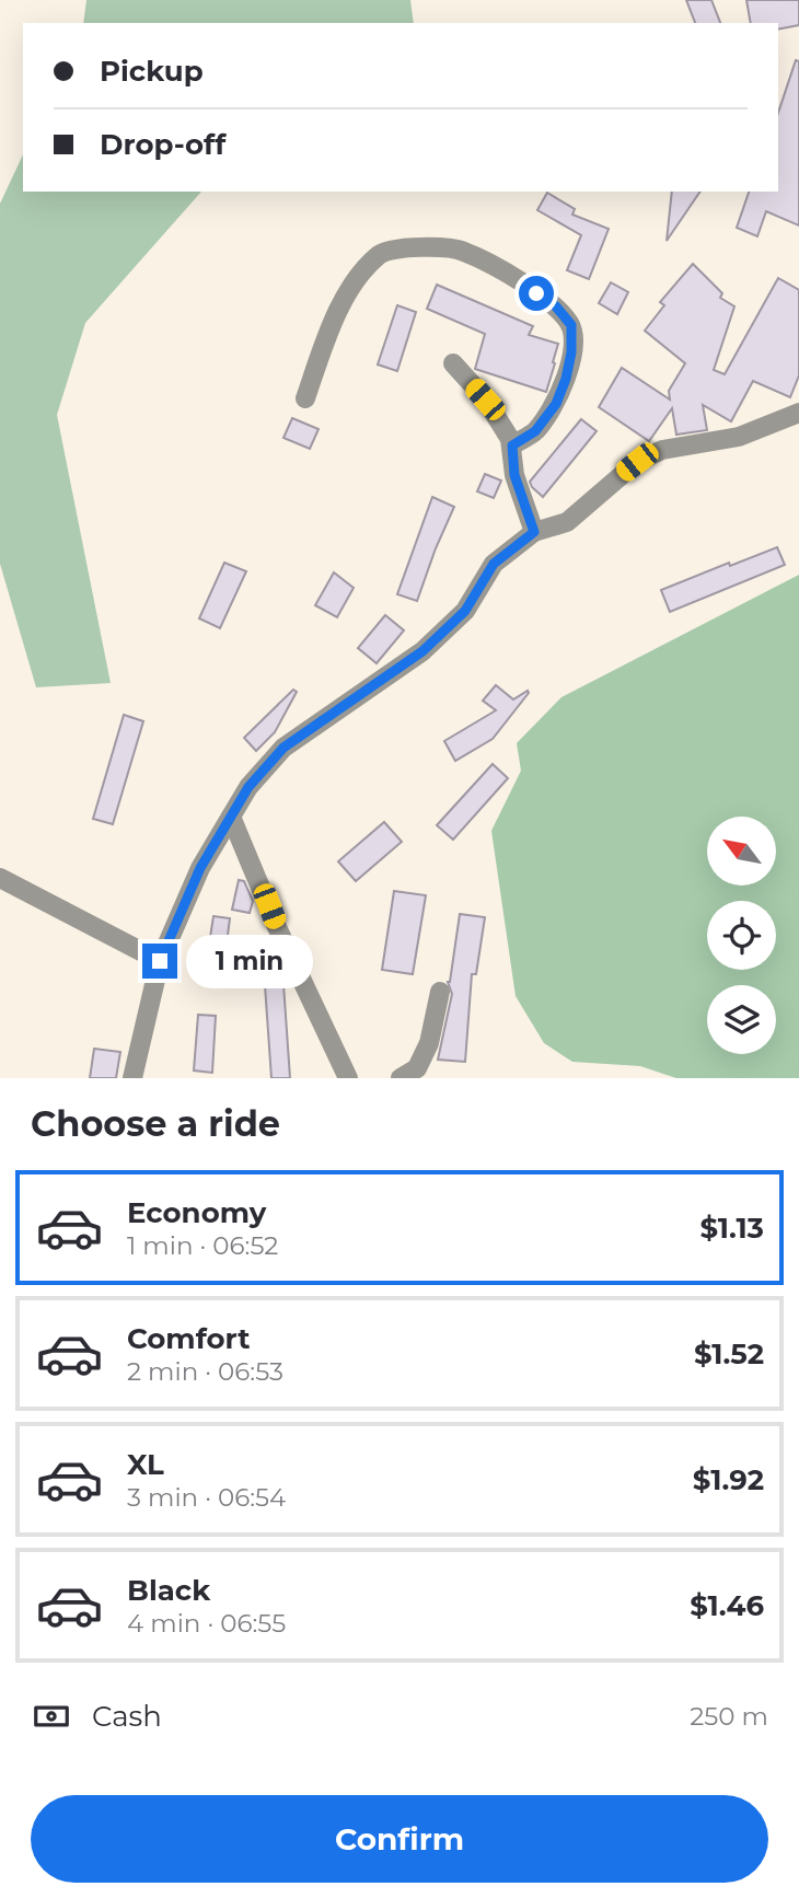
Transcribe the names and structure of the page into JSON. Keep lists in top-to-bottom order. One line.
{"north":"top left","page":{"banner":["Pickup","Drop-off"],"bubble":"1 min","heading":"Choose a ride","list":[{"name":"Economy","note":"1 min · 06:52","value":"$1.13"},{"name":"Comfort","note":"2 min · 06:53","value":"$1.52"},{"name":"XL","note":"3 min · 06:54","value":"$1.92"},{"name":"Black","note":"4 min · 06:55","value":"$1.46"}],"pay":["Cash","250 m"],"buttons":"Confirm"}}
